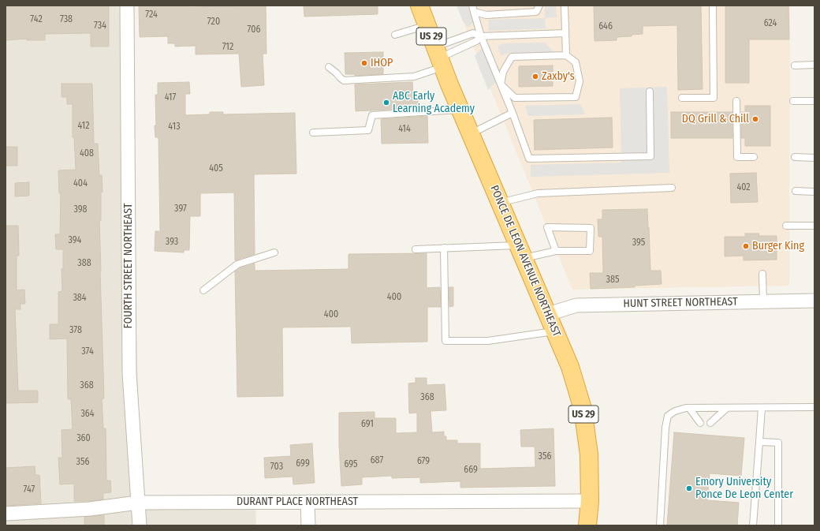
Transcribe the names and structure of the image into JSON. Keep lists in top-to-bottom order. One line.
{"streets":{"highway":["US 29","PONCE DE LEON AVENUE NORTHEAST"],"street":["FOURTH STREET NORTHEAST","HUNT STREET NORTHEAST","DURANT PLACE NORTHEAST"]},"crossings":[["PONCE DE LEON AVENUE NORTHEAST","HUNT STREET NORTHEAST"],["PONCE DE LEON AVENUE NORTHEAST","DURANT PLACE NORTHEAST"],["FOURTH STREET NORTHEAST","DURANT PLACE NORTHEAST"]],"places":["IHOP","Zaxby's","ABC Early Learning Academy","DQ Grill & Chill","Burger King","Emory University Ponce De Leon Center"],"house_numbers":["724","742","738","720","624","734","646","706","712","417","412","413","414","408","405","404","402","397","398","394","393","395","388","385","400","384","400","378","374","368","368","364","691","360","356","687","679","356","699","695","703","669","747"]}
